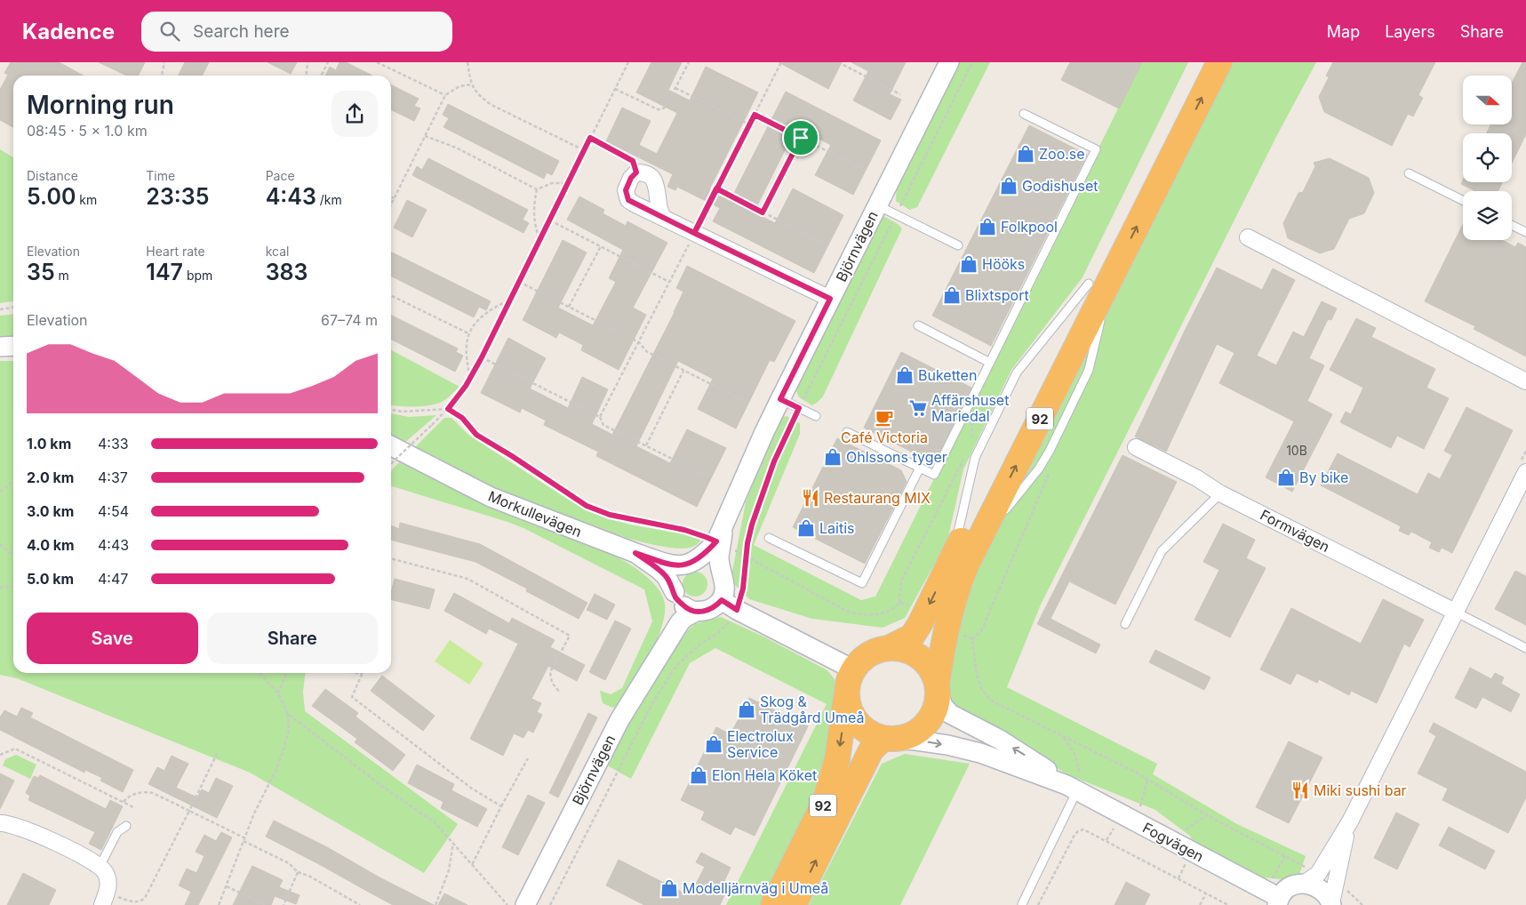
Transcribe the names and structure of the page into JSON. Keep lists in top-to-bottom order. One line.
{"streets":{"highway":["92"],"street":["Björnvägen","Morkullevägen","Formvägen","Fogvägen"]},"crossings":[["Björnvägen","Morkullevägen"],["92","Fogvägen"]],"places":{"shop":["Zoo.se","Godishuset","Folkpool","Hööks","Blixtsport","Buketten","Ohlssons tyger","By bike","Laitis","Skog & Trädgård Umeå","Electrolux Service","Elon Hela Köket","Modelljärnväg i Umeå"],"supermarket":["Affärshuset Mariedal"],"cafe":["Café Victoria"],"restaurant":["Restaurang MIX","Miki sushi bar"]},"house_numbers":["10B"],"north":"right","page":{"header":"Kadence","search":"Search here","nav":["Map","Layers","Share"],"heading":["Morning run","08:45 · 5 × 1.0 km"],"stats":[["Distance","5.00 km"],["Time","23:35"],["Pace","4:43 /km"],["Elevation","35 m"],["Heart rate","147 bpm"],["kcal","383"]],"chart":["Elevation","67–74 m"],"list":[{"name":"1.0 km","note":"4:33"},{"name":"2.0 km","note":"4:37"},{"name":"3.0 km","note":"4:54"},{"name":"4.0 km","note":"4:43"},{"name":"5.0 km","note":"4:47"}],"buttons":["Save","Share"]}}
